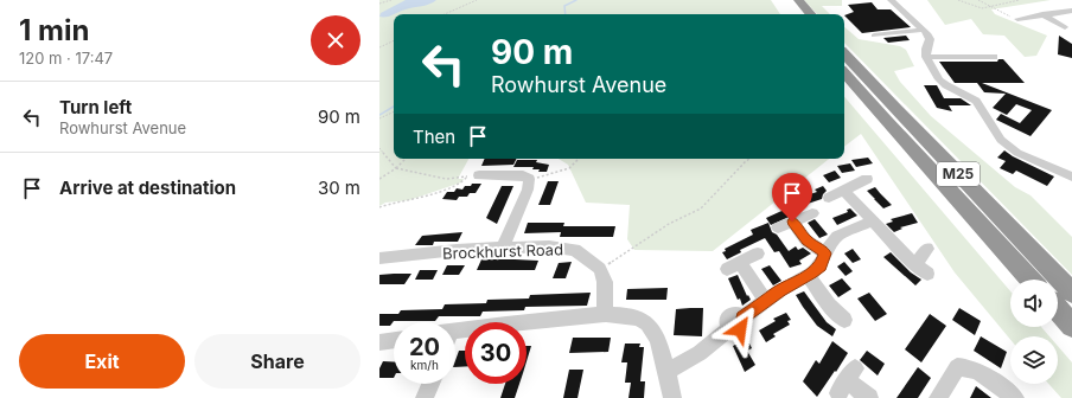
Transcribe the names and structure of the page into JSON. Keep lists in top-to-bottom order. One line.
{"streets":{"highway":["M25"],"street":["Brockhurst Road"]},"page":{"heading":["1 min","120 m · 17:47"],"turn":["90 m","Rowhurst Avenue"],"list":[{"name":"Turn left","note":"Rowhurst Avenue","value":"90 m"},{"name":"Arrive at destination","value":"30 m"}],"then":"Then","speed":"20 km/h","limit":"30","buttons":["Exit","Share"]}}
